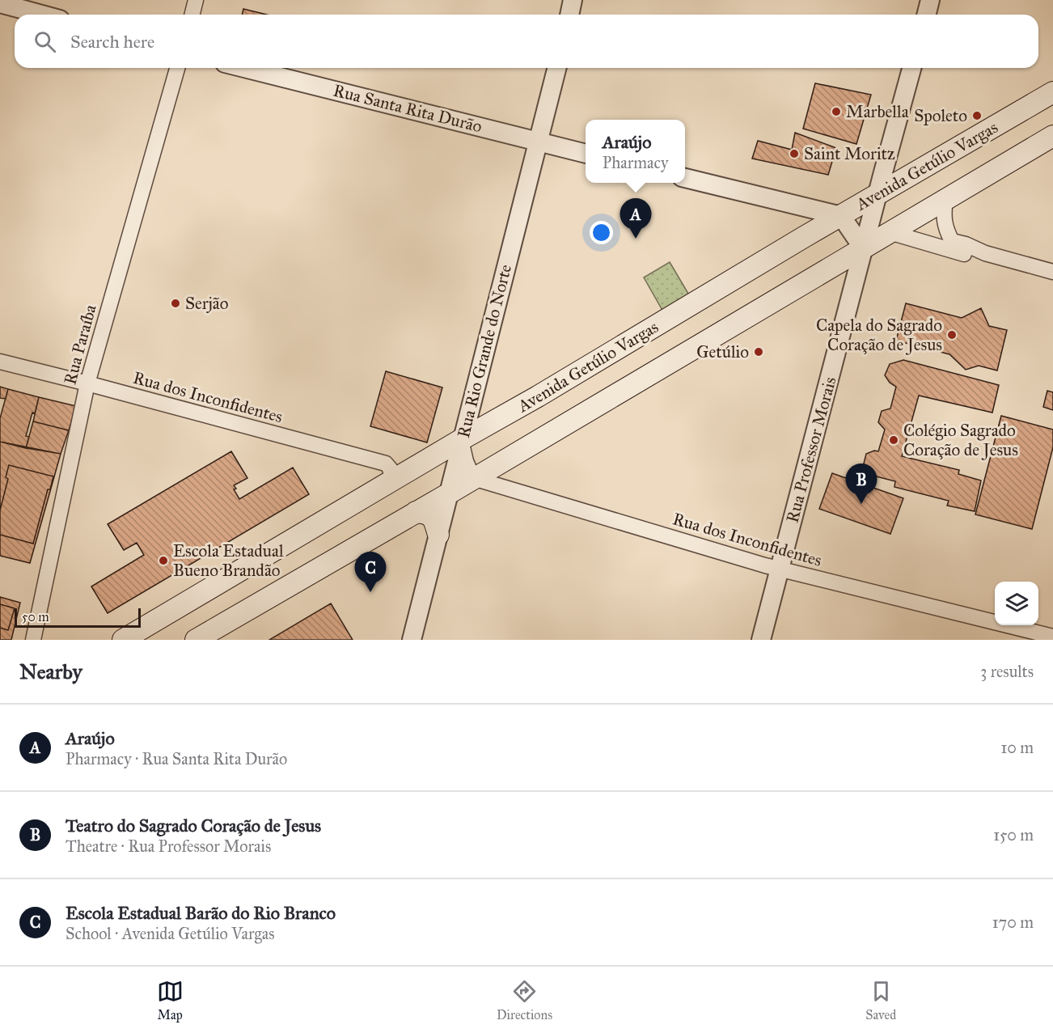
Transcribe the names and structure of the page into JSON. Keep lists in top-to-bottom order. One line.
{"streets":{"main road":["Avenida Getúlio Vargas"],"street":["Rua Santa Rita Durão","Rua Paraíba","Rua Rio Grande do Norte","Rua dos Inconfidentes","Rua Professor Morais"]},"crossings":[["Rua Santa Rita Durão","Rua Rio Grande do Norte"],["Avenida Getúlio Vargas","Rua Rio Grande do Norte"],["Avenida Getúlio Vargas","Rua dos Inconfidentes"],["Avenida Getúlio Vargas","Rua Professor Morais"],["Rua Paraíba","Rua dos Inconfidentes"],["Rua dos Inconfidentes","Rua Professor Morais"]],"places":["Marbella","Spoleto","Saint Moritz","Serjão","Capela do Sagrado Coração de Jesus","Getúlio","Colégio Sagrado Coração de Jesus","Escola Estadual Bueno Brandão"],"scale_bar":"50 m","page":{"search":"Search here","popup":["Araújo","Pharmacy"],"pins":["A","B","C"],"scale":"50 m","heading":["Nearby","3 results"],"list":[{"mark":"A","name":"Araújo","note":"Pharmacy · Rua Santa Rita Durão","value":"10 m"},{"mark":"B","name":"Teatro do Sagrado Coração de Jesus","note":"Theatre · Rua Professor Morais","value":"150 m"},{"mark":"C","name":"Escola Estadual Barão do Rio Branco","note":"School · Avenida Getúlio Vargas","value":"170 m"}],"nav":["Map","Directions","Saved"]}}
